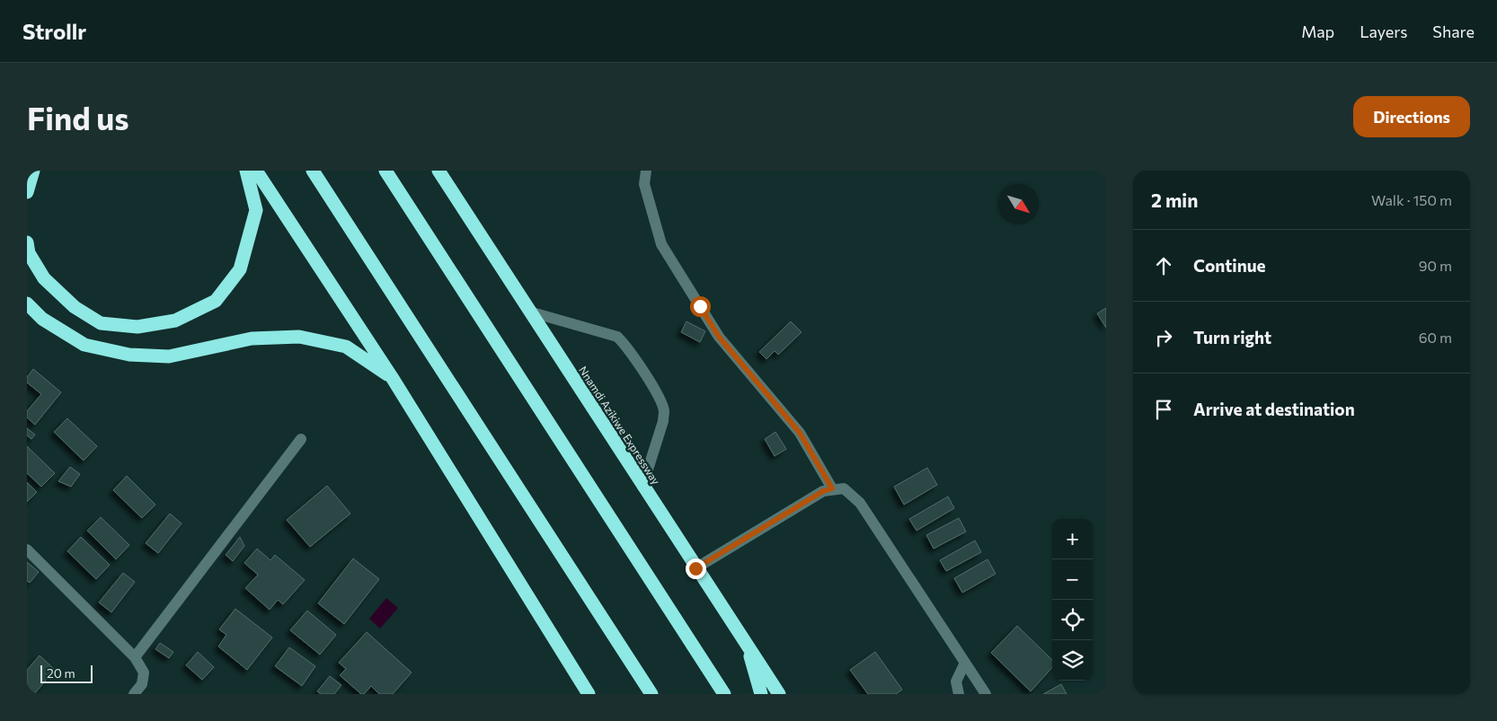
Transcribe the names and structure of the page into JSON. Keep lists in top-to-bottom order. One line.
{"streets":{"highway":["Nnamdi Azikiwe Expressway"]},"scale_bar":"20 m","north":"bottom right","page":{"header":"Strollr","nav":["Map","Layers","Share"],"buttons":"Directions","title":"Find us","heading":["2 min","Walk · 150 m"],"list":[["Continue","90 m"],["Turn right","60 m"],"Arrive at destination"],"map_buttons":["+","−"],"scale":"20 m"}}
